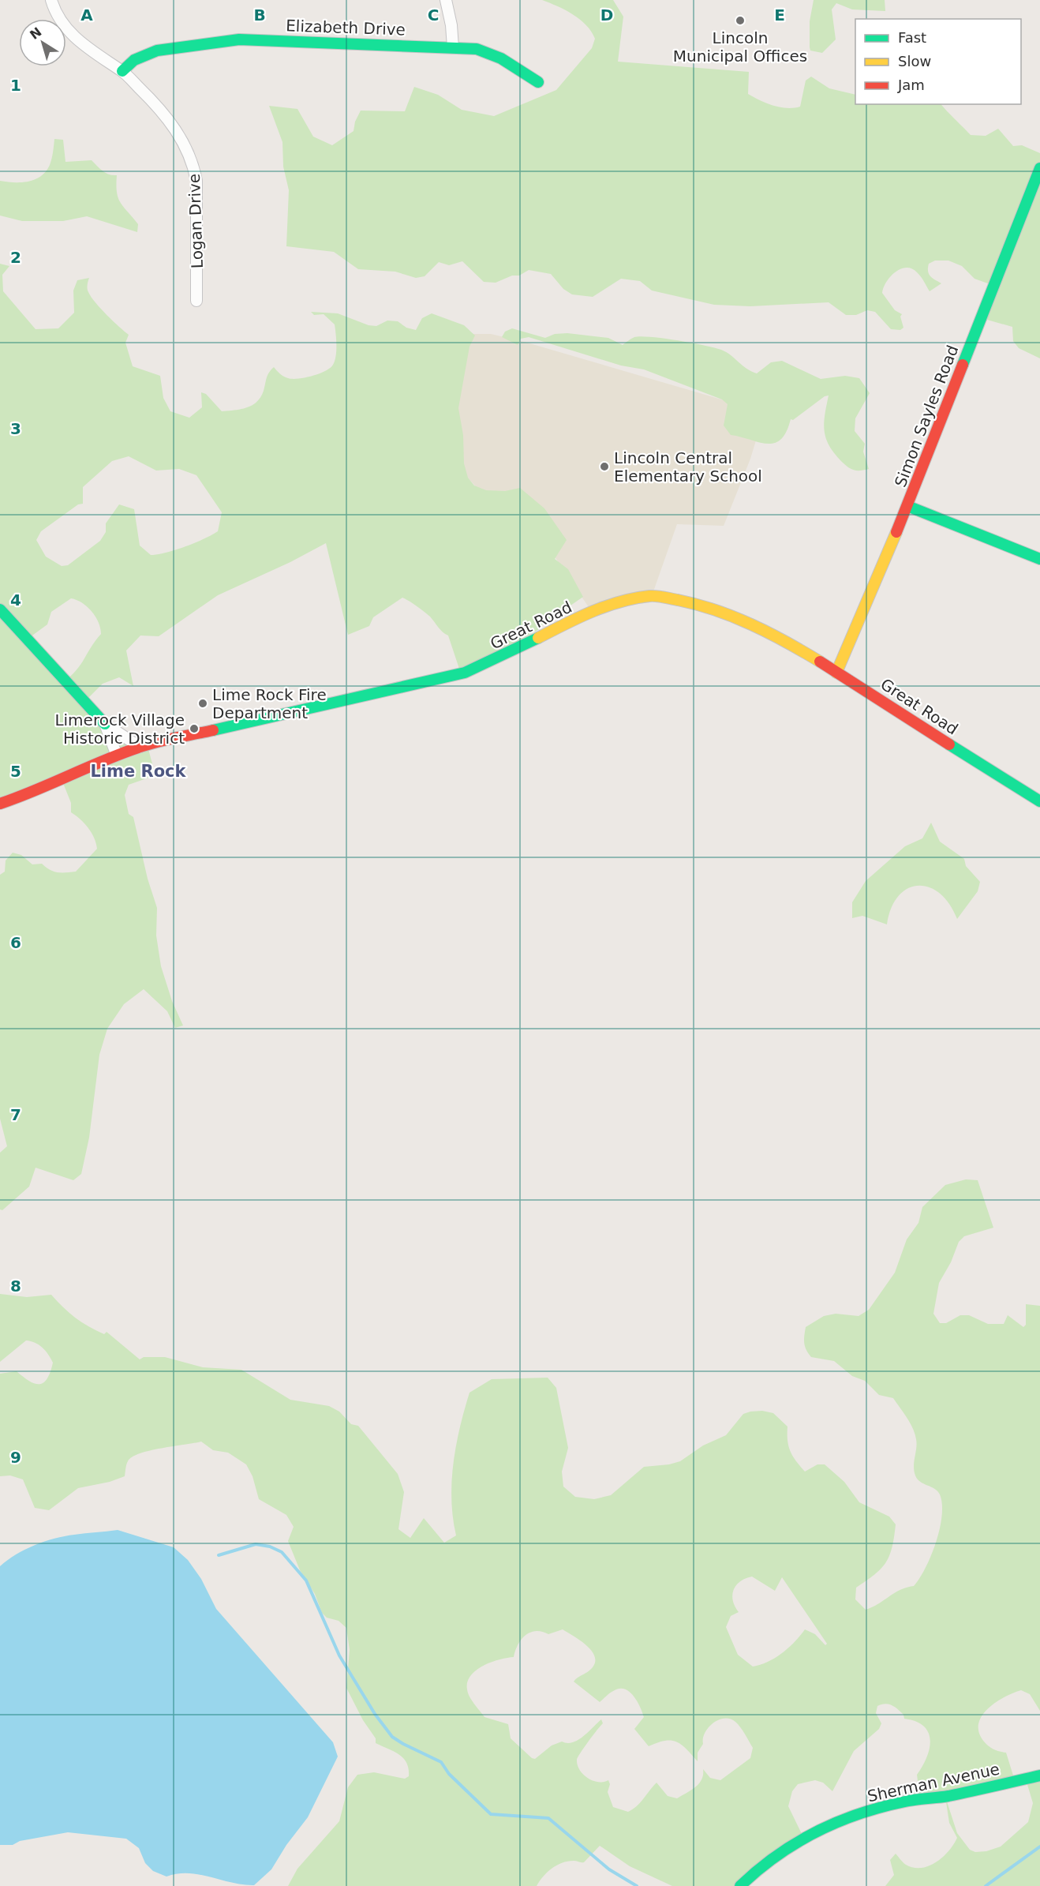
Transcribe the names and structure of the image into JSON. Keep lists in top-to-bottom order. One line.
{"streets":{"street":["Elizabeth Drive","Logan Drive","Simon Sayles Road","Great Road","Sherman Avenue"]},"crossings":[["Elizabeth Drive","Logan Drive"],["Simon Sayles Road","Great Road"]],"districts":["Lime Rock"],"places":["Lincoln Municipal Offices","Lincoln Central Elementary School","Lime Rock Fire Department","Limerock Village Historic District"],"legend":["Fast","Slow","Jam"],"north":"top left","grid":{"columns":["A","B","C","D","E"],"rows":["1","2","3","4","5","6","7","8","9"]}}
